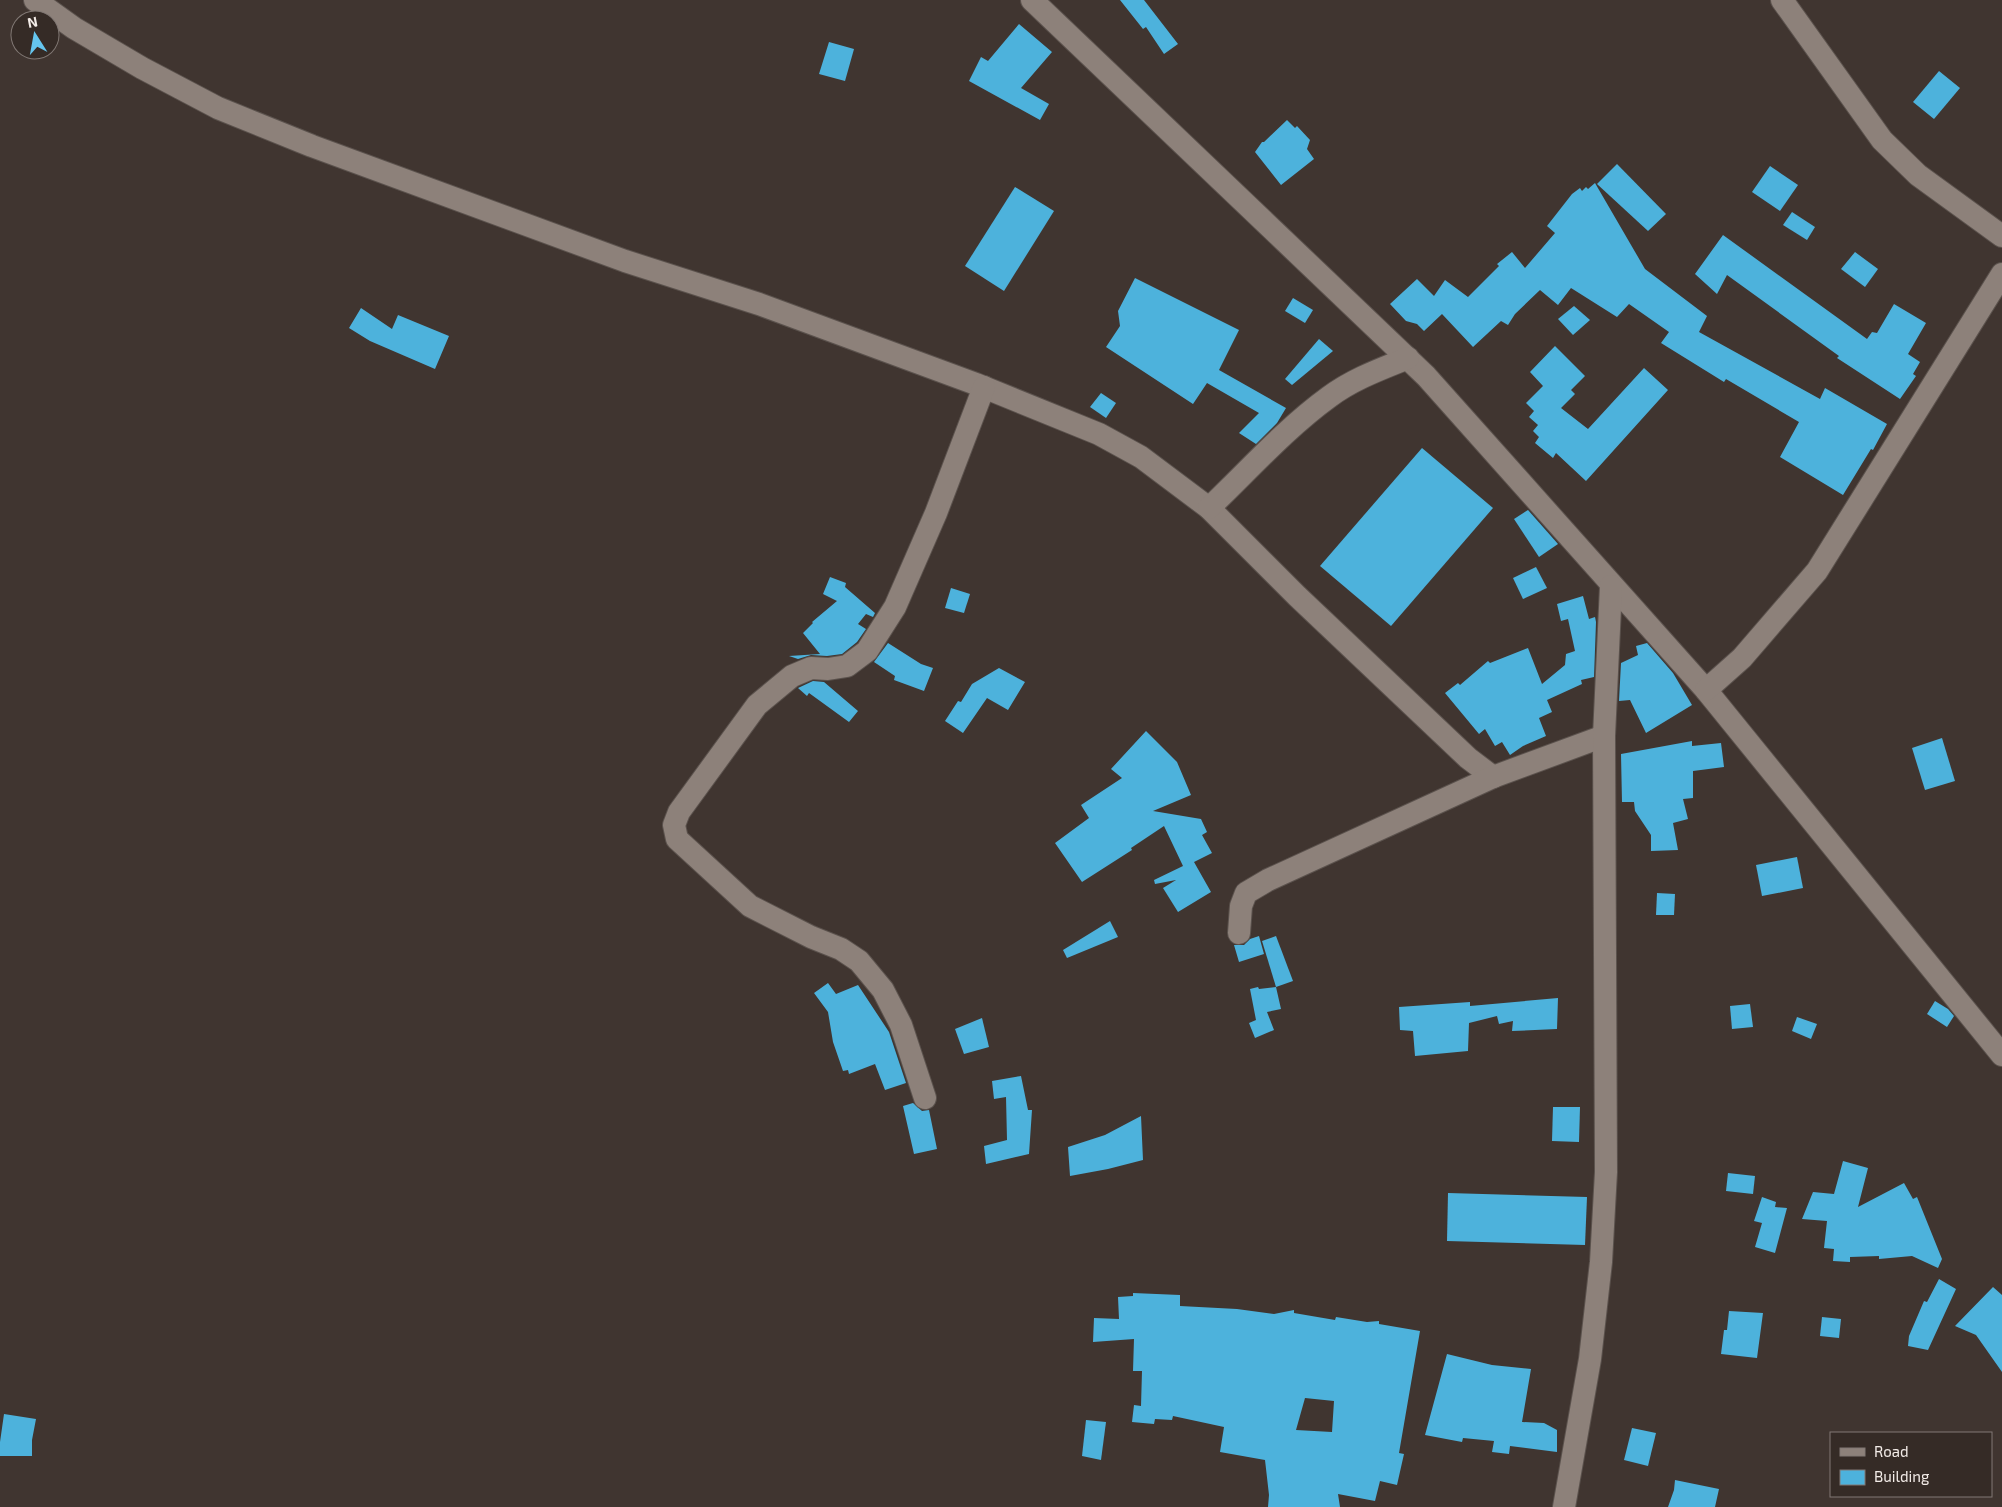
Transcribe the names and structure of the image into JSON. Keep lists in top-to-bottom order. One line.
{"legend":["Road","Building"],"north":"top"}
